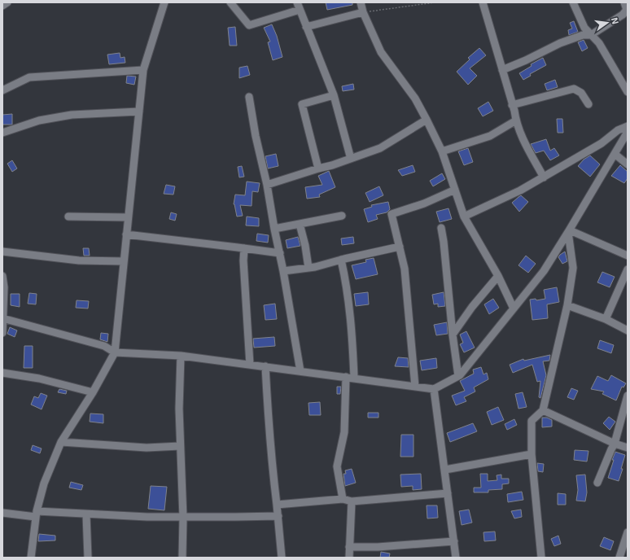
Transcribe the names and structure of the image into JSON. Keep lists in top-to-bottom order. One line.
{"north":"right"}
